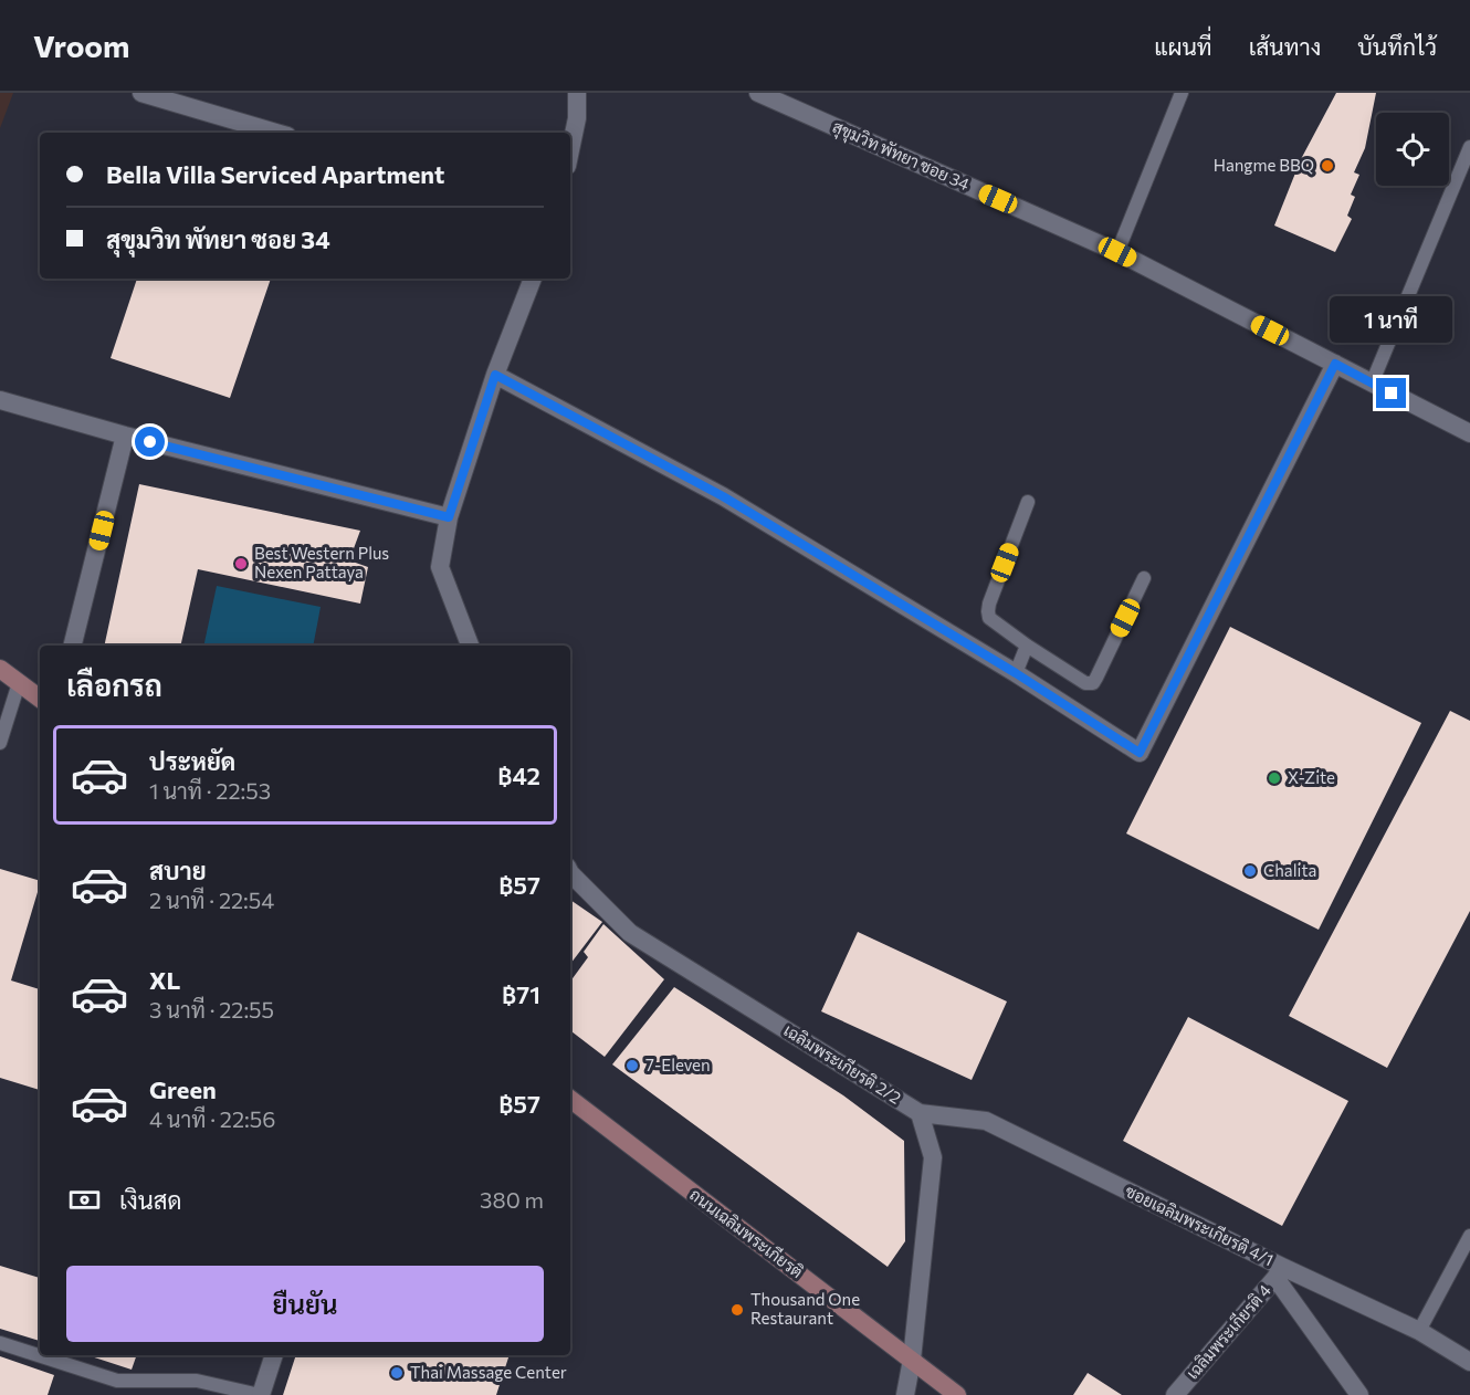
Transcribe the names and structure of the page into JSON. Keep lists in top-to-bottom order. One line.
{"streets":{"main road":["ถนนเฉลิมพระเกียรติ"],"street":["สุขุมวิท พัทยา ซอย 34","เฉลิมพระเกียรติ 2/2","ซอยเฉลิมพระเกียรติ 4/1","เฉลิมพระเกียรติ 4"]},"crossings":[["เฉลิมพระเกียรติ 2/2","ซอยเฉลิมพระเกียรติ 4/1"],["เฉลิมพระเกียรติ 2/2","ถนนเฉลิมพระเกียรติ"],["ซอยเฉลิมพระเกียรติ 4/1","เฉลิมพระเกียรติ 4"]],"places":["Hangme BBQ","Best Western Plus Nexen Pattaya","X-Zite","Chalita","7-Eleven","Thousand One Restaurant","Thai Massage Center"],"page":{"header":"Vroom","nav":["แผนที่","เส้นทาง","บันทึกไว้"],"banner":["Bella Villa Serviced Apartment","สุขุมวิท พัทยา ซอย 34"],"bubble":"1 นาที","heading":"เลือกรถ","list":[{"name":"ประหยัด","note":"1 นาที · 22:53","value":"฿42"},{"name":"สบาย","note":"2 นาที · 22:54","value":"฿57"},{"name":"XL","note":"3 นาที · 22:55","value":"฿71"},{"name":"Green","note":"4 นาที · 22:56","value":"฿57"}],"pay":["เงินสด","380 m"],"buttons":"ยืนยัน"}}
